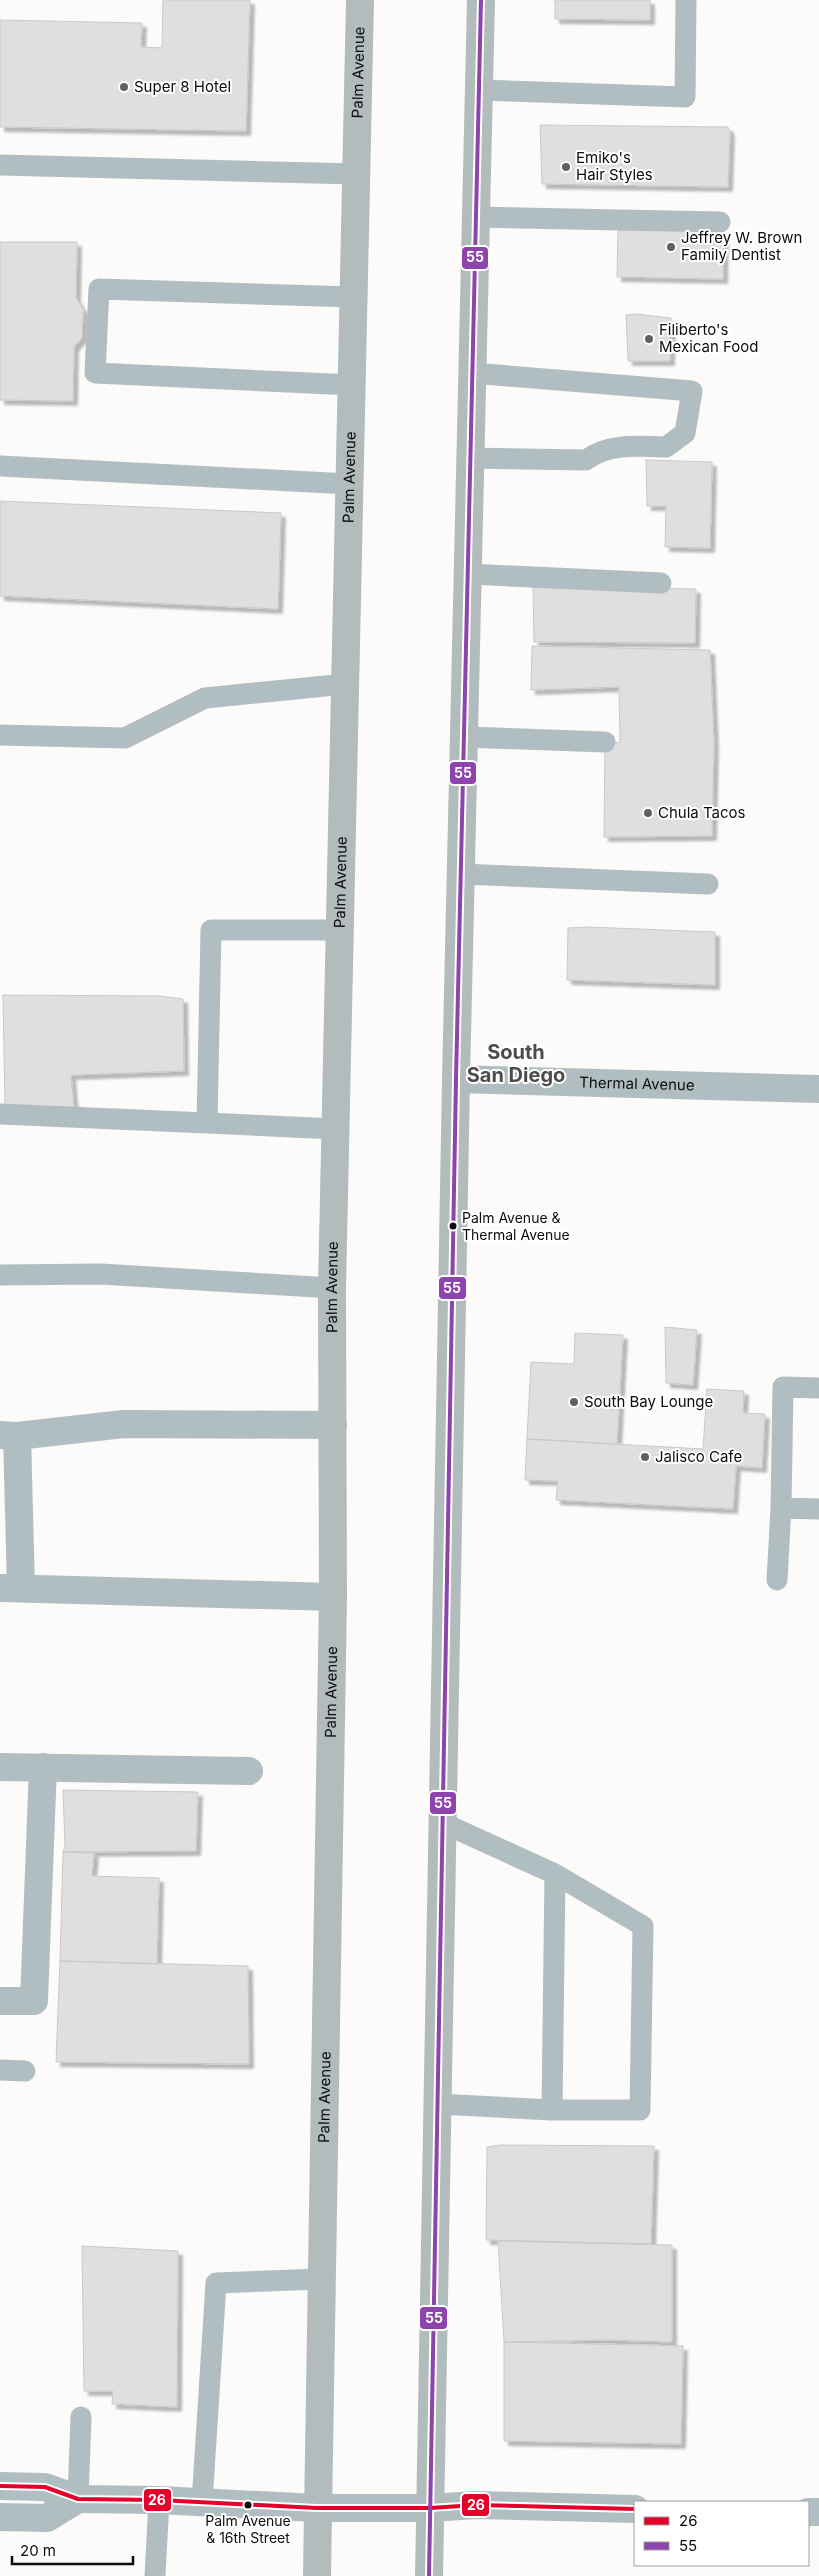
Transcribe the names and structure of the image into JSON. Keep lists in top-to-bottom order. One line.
{"streets":{"highway":["Palm Avenue"],"street":["Thermal Avenue"]},"districts":["South San Diego"],"places":["Super 8 Hotel","Emiko's Hair Styles","Jeffrey W. Brown Family Dentist","Filiberto's Mexican Food","Chula Tacos","Palm Avenue & Thermal Avenue","South Bay Lounge","Jalisco Cafe","Palm Avenue & 16th Street"],"lines":["transit line 55","transit line 26"],"legend":["26","55"],"scale_bar":"20 m"}
